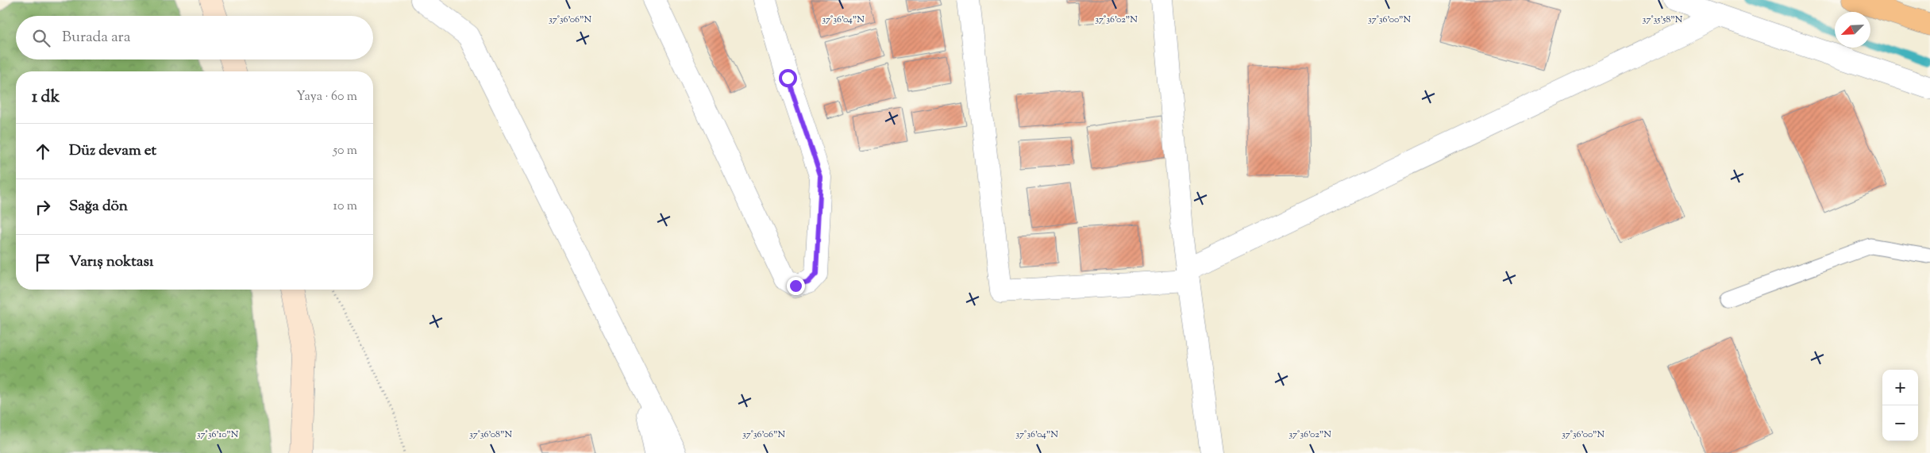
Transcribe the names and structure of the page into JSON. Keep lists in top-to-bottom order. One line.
{"north":"bottom left","page":{"search":"Burada ara","heading":["1 dk","Yaya · 60 m"],"list":[["Düz devam et","50 m"],["Sağa dön","10 m"],"Varış noktası"],"map_buttons":["+","−"]},"coordinates":["37°36'06\"N","37°36'04\"N","37°36'02\"N","37°36'00\"N","37°35'58\"N","37°36'10\"N","37°36'08\"N"]}
